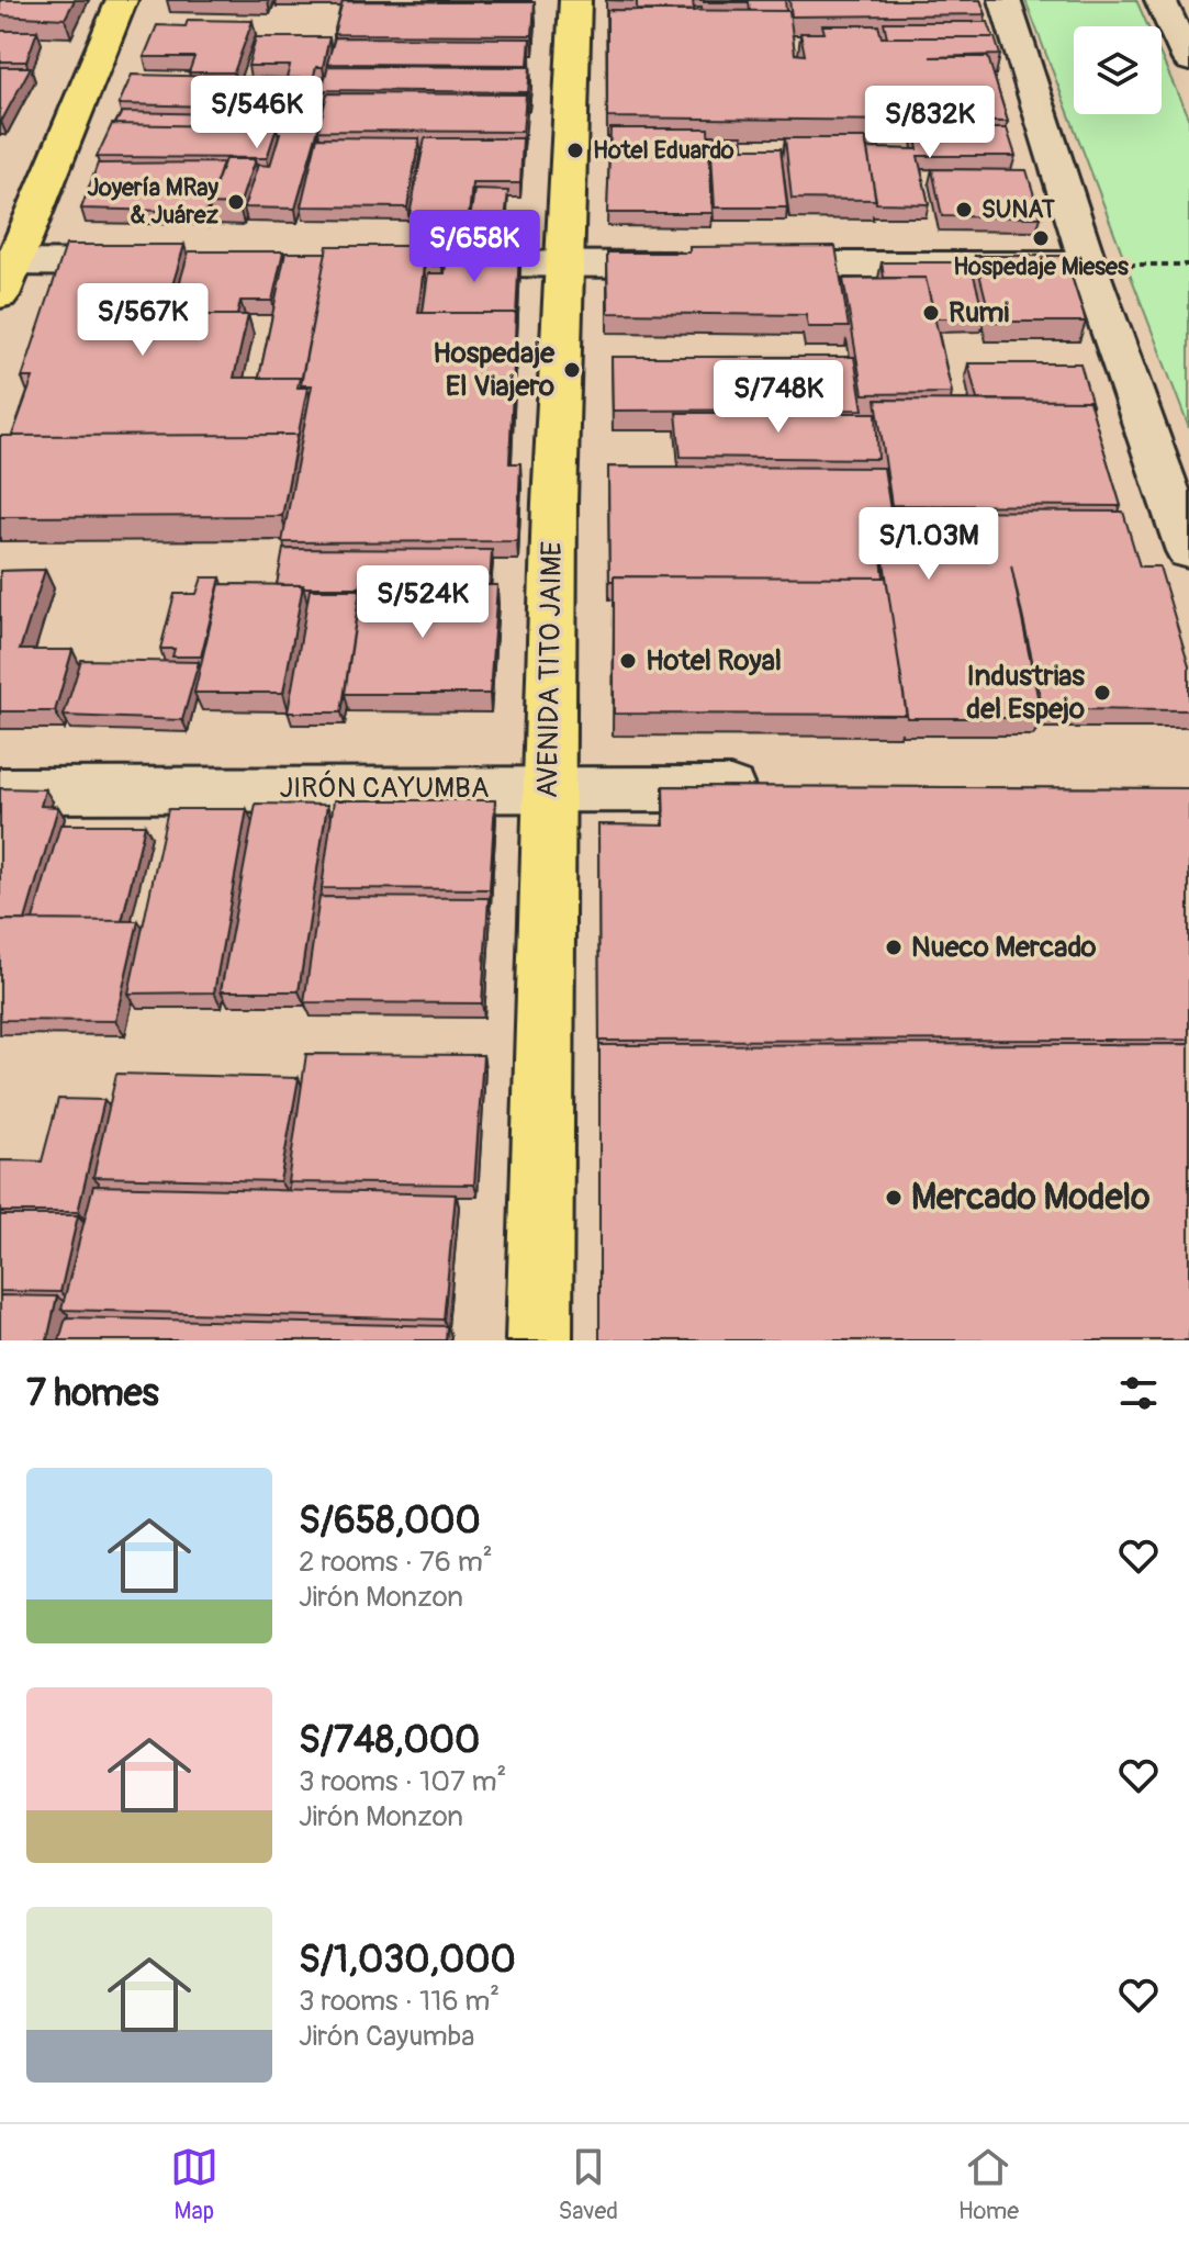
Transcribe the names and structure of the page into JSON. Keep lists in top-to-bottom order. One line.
{"streets":{"highway":["AVENIDA TITO JAIME"],"street":["JIRÓN CAYUMBA"]},"crossings":[["AVENIDA TITO JAIME","JIRÓN CAYUMBA"]],"places":["Hotel Eduardo","Joyería MRay & Juárez","SUNAT","Hospedaje Mieses","Rumi","Hospedaje El Viajero","Hotel Royal","Industrias del Espejo","Nueco Mercado","Mercado Modelo"],"page":{"price":["S/546K","S/832K","S/658K","S/567K","S/748K","S/1.03M","S/524K"],"heading":"7 homes","list":[{"name":"S/658,000","note":"2 rooms · 76 m² · Jirón Monzon"},{"name":"S/748,000","note":"3 rooms · 107 m² · Jirón Monzon"},{"name":"S/1,030,000","note":"3 rooms · 116 m² · Jirón Cayumba"}],"tabs":["Map","Saved","Home"]}}
